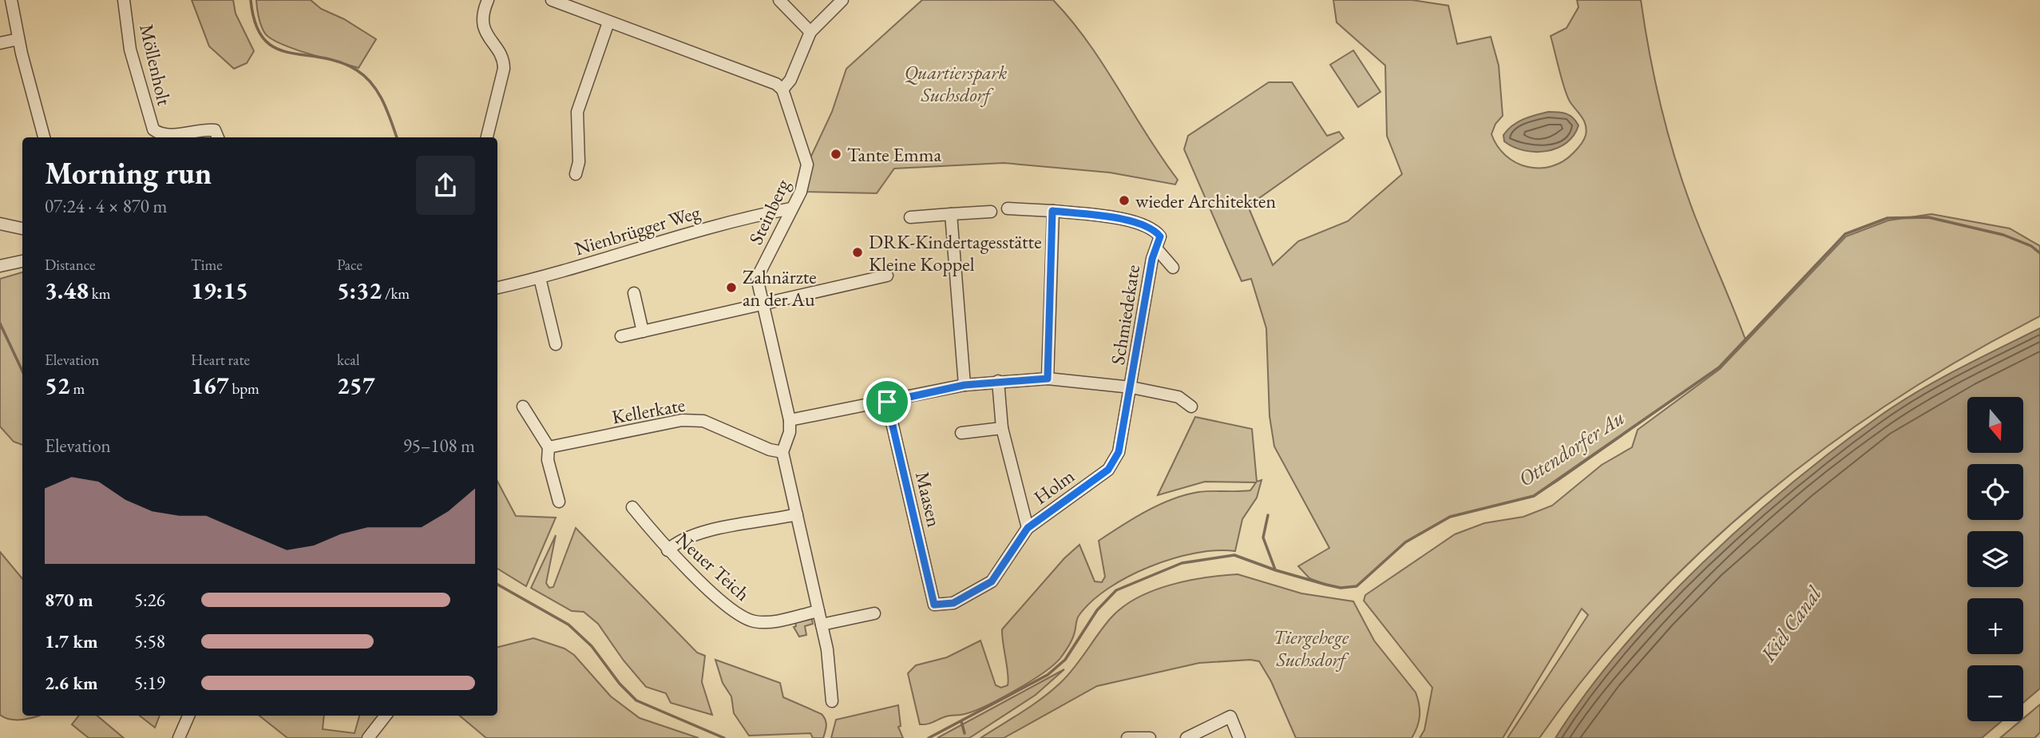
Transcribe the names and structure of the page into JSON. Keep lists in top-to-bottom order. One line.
{"streets":{"street":["Möllenholt","Steinberg","Nienbrügger Weg","Schmiedekate","Kellerkate","Holm","Maasen","Neuer Teich"]},"crossings":[["Steinberg","Nienbrügger Weg"],["Steinberg","Kellerkate"],["Steinberg","Neuer Teich"],["Schmiedekate","Holm"],["Holm","Maasen"]],"water":["Ottendorfer Au","Kiel Canal"],"parks":["Quartierspark Suchsdorf","Tiergehege Suchsdorf"],"places":["Tante Emma","wieder Architekten","DRK-Kindertagesstätte Kleine Koppel","Zahnärzte an der Au"],"north":"bottom","page":{"heading":["Morning run","07:24 · 4 × 870 m"],"stats":[["Distance","3.48 km"],["Time","19:15"],["Pace","5:32 /km"],["Elevation","52 m"],["Heart rate","167 bpm"],["kcal","257"]],"map_buttons":["+","−"],"chart":["Elevation","95–108 m"],"list":[{"name":"870 m","note":"5:26"},{"name":"1.7 km","note":"5:58"},{"name":"2.6 km","note":"5:19"}]}}
